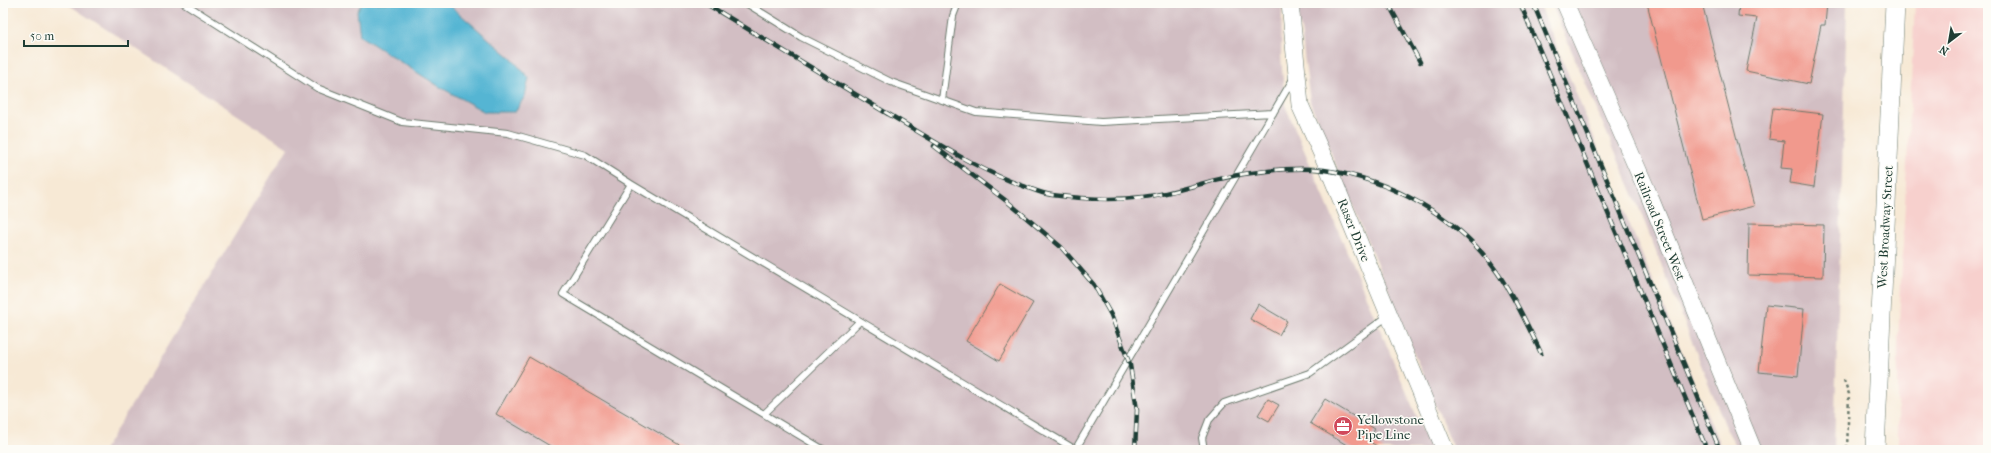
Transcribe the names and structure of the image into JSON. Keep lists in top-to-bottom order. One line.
{"streets":{"main road":["West Broadway Street"],"street":["Railroad Street West","Raser Drive"]},"places":{"office":["Yellowstone Pipe Line"]},"scale_bar":"50 m","north":"bottom left"}
